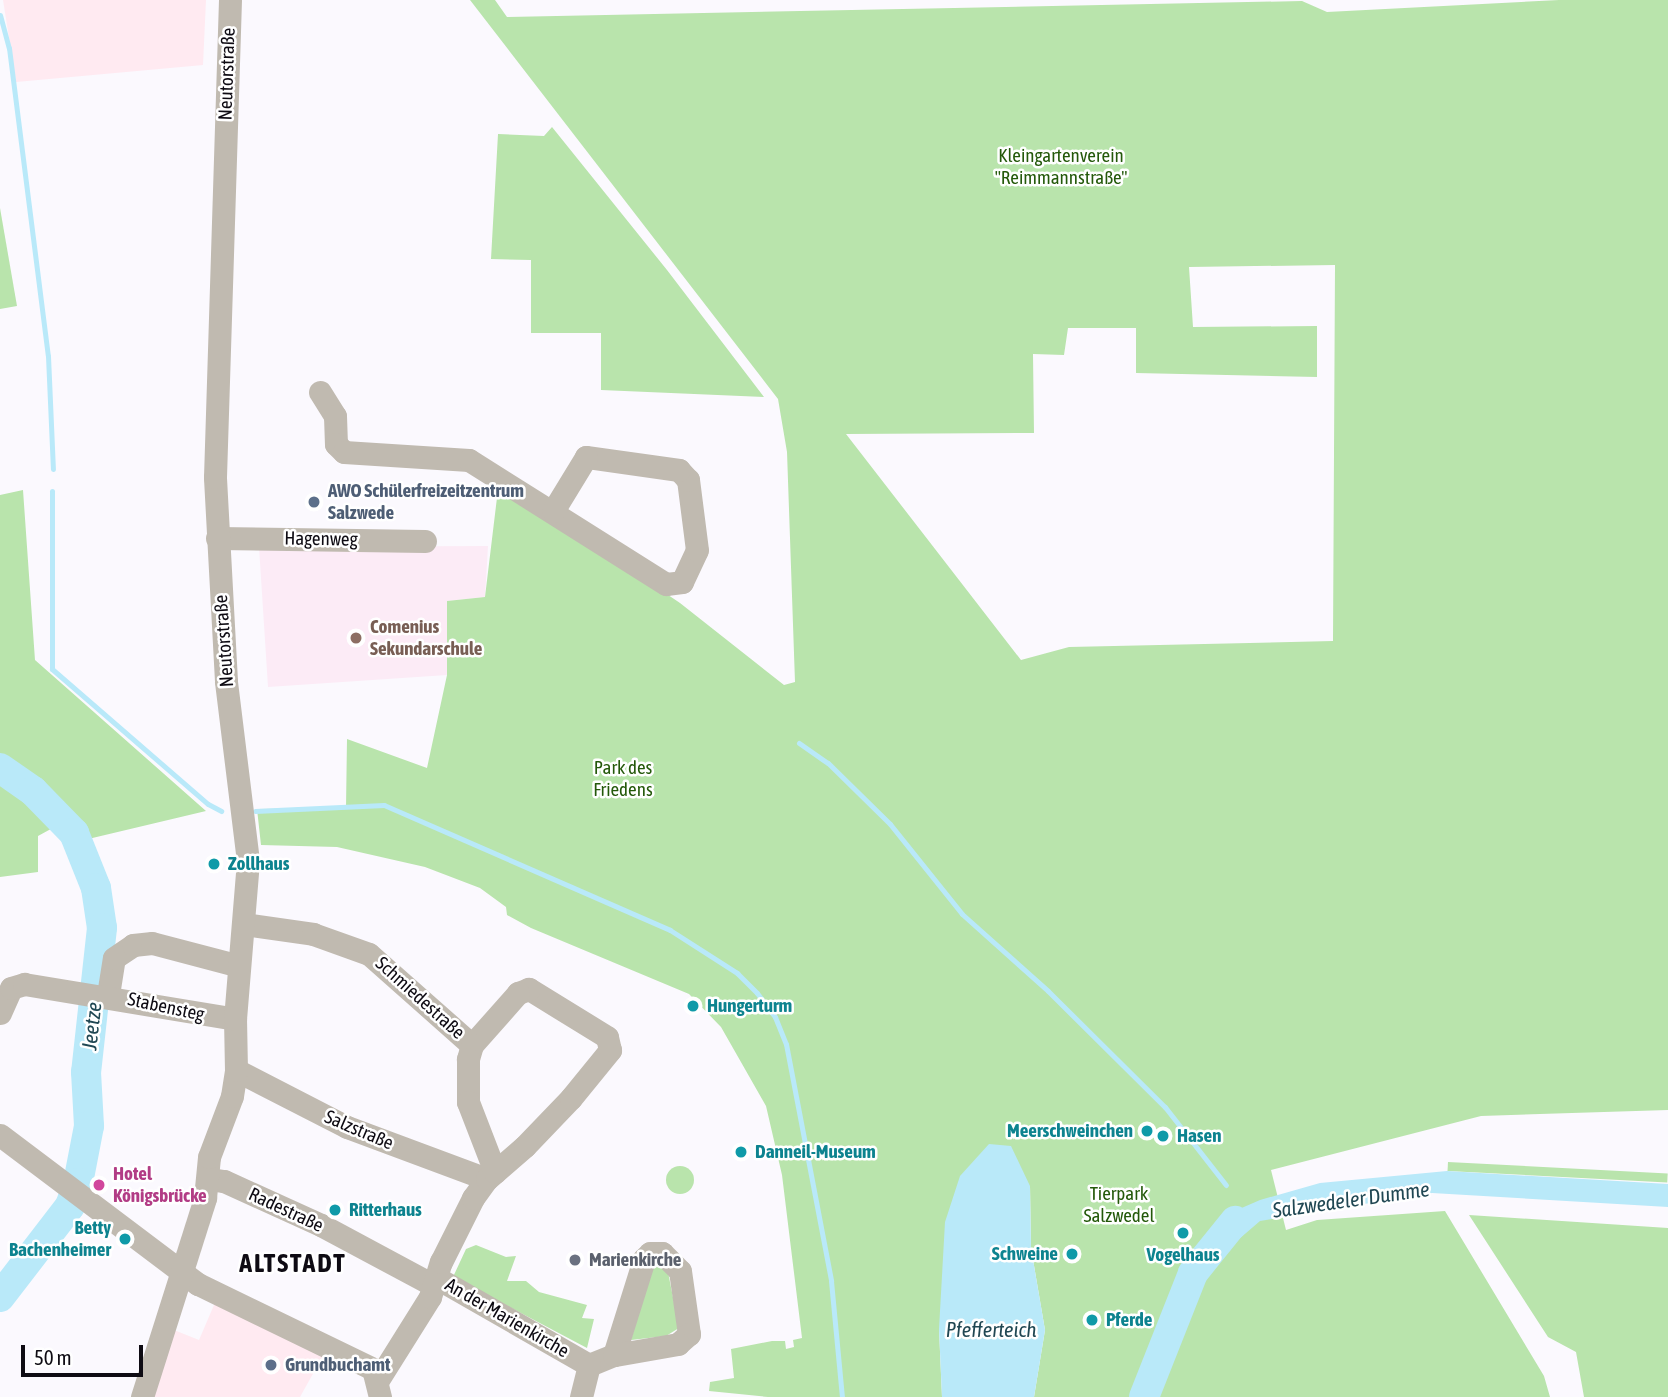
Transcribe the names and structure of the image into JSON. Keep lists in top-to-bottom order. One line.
{"streets":{"street":["Neutorstraße","Hagenweg","Schmiedestraße","Stabensteg","Salzstraße","Radestraße","An der Marienkirche"]},"crossings":[["Neutorstraße","Hagenweg"],["Neutorstraße","Schmiedestraße"],["Neutorstraße","Stabensteg"],["Neutorstraße","Salzstraße"],["Neutorstraße","Radestraße"],["Schmiedestraße","Salzstraße"],["Schmiedestraße","An der Marienkirche"],["Salzstraße","An der Marienkirche"],["Radestraße","An der Marienkirche"]],"districts":["ALTSTADT"],"water":["Jeetze","Salzwedeler Dumme","Pfefferteich"],"parks":["Kleingartenverein \"Reimmannstraße\"","Park des Friedens","Tierpark Salzwedel"],"places":["AWO Schülerfreizeitzentrum Salzwede","Comenius Sekundarschule","Zollhaus","Hungerturm","Meerschweinchen","Hasen","Danneil-Museum","Hotel Königsbrücke","Ritterhaus","Vogelhaus","Betty Bachenheimer","Schweine","Marienkirche","Pferde","Grundbuchamt"],"scale_bar":"50 m"}
